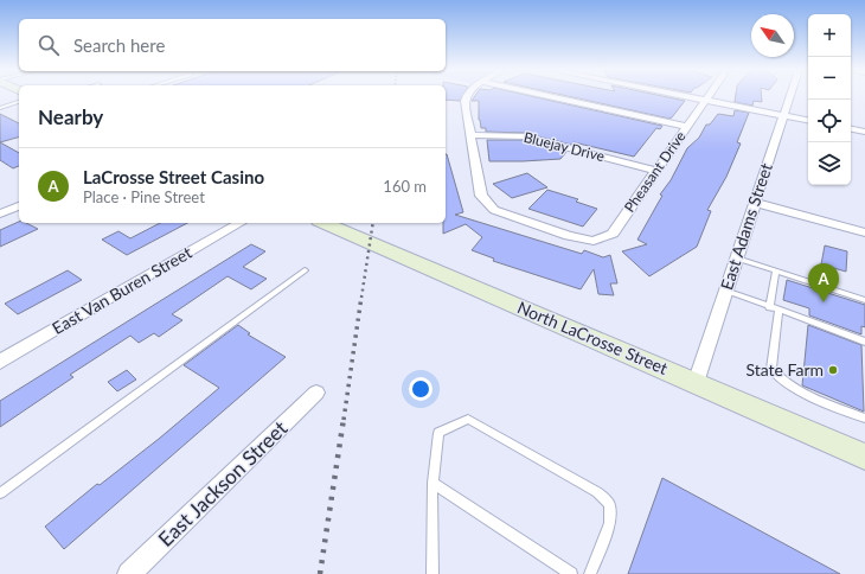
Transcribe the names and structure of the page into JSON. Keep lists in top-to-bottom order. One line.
{"streets":{"main road":["North LaCrosse Street"],"street":["Bluejay Drive","Pheasant Drive","East Adams Street","East Van Buren Street","East Jackson Street"]},"crossings":[["Bluejay Drive","Pheasant Drive"],["East Adams Street","North LaCrosse Street"]],"places":["State Farm"],"north":"top left","page":{"map_buttons":["+","−"],"search":"Search here","heading":"Nearby","list":[{"mark":"A","name":"LaCrosse Street Casino","note":"Place · Pine Street","value":"160 m"}],"pins":"A"}}
